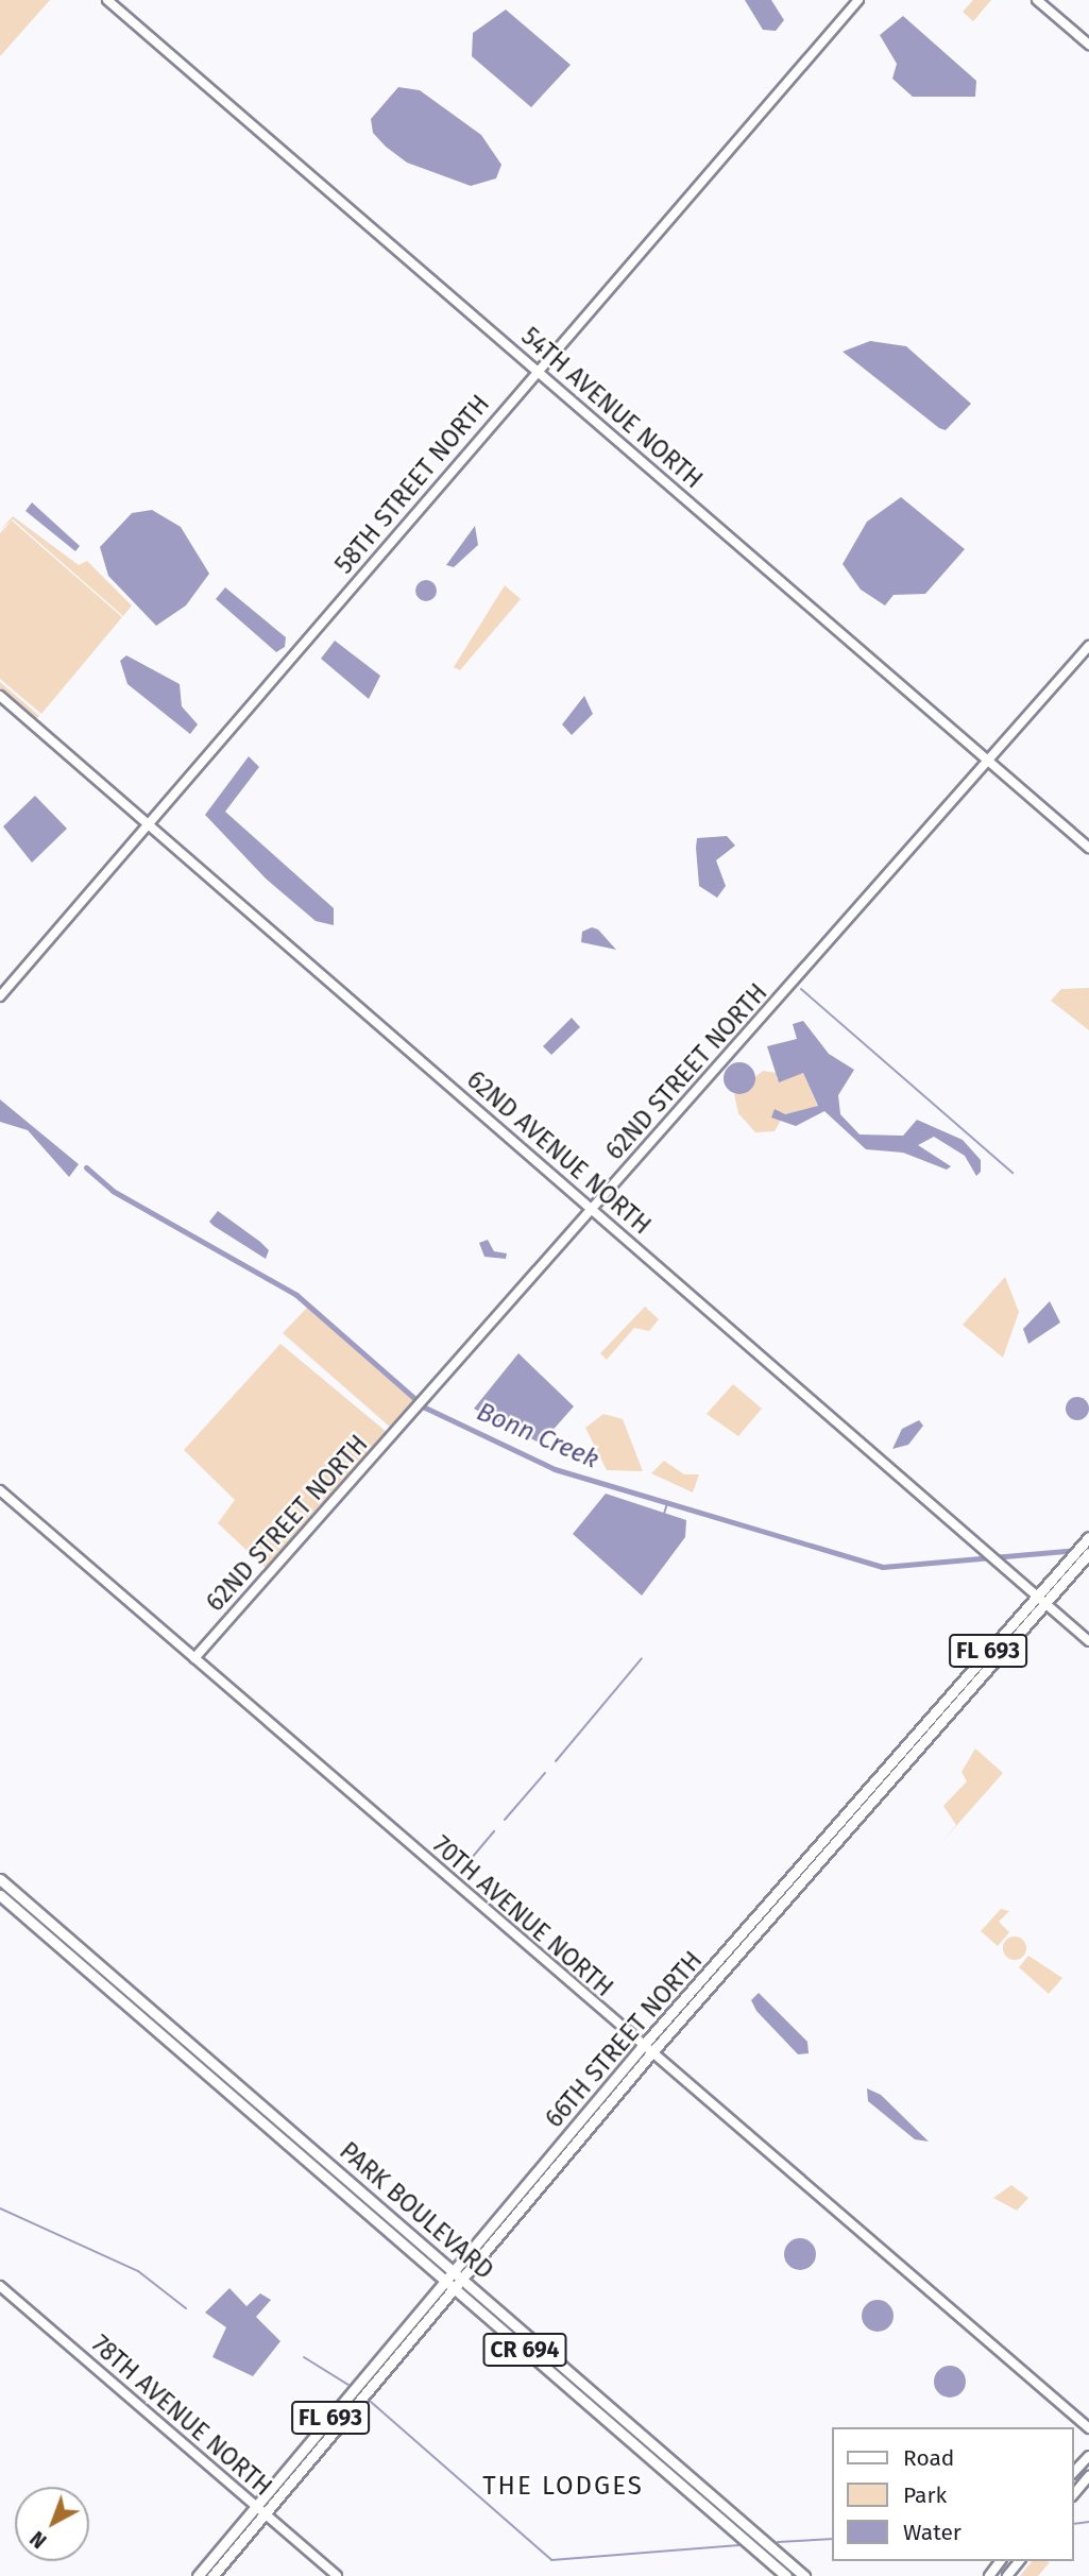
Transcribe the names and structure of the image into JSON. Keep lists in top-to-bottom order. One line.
{"streets":{"main road":["FL 693","66TH STREET NORTH","PARK BOULEVARD","CR 694"],"street":["54TH AVENUE NORTH","58TH STREET NORTH","62ND STREET NORTH","62ND AVENUE NORTH","70TH AVENUE NORTH","78TH AVENUE NORTH"]},"crossings":[["54TH AVENUE NORTH","58TH STREET NORTH"],["54TH AVENUE NORTH","62ND STREET NORTH"],["58TH STREET NORTH","62ND AVENUE NORTH"],["62ND STREET NORTH","62ND AVENUE NORTH"],["62ND STREET NORTH","70TH AVENUE NORTH"],["62ND AVENUE NORTH","66TH STREET NORTH"],["70TH AVENUE NORTH","66TH STREET NORTH"],["66TH STREET NORTH","PARK BOULEVARD"],["66TH STREET NORTH","78TH AVENUE NORTH"]],"districts":["THE LODGES"],"water":["Bonn Creek"],"legend":["Road","Park","Water"],"north":"bottom left"}
